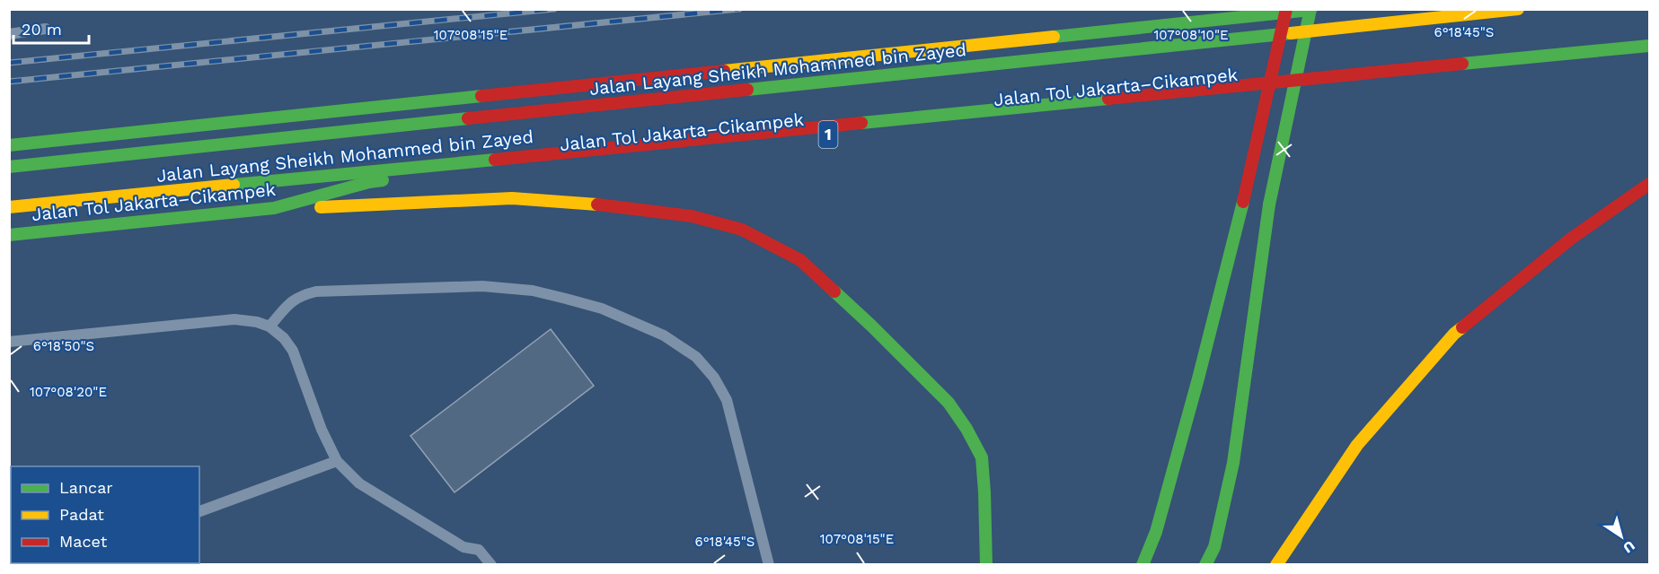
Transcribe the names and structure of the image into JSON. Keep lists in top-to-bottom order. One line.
{"streets":{"highway":["Jalan Layang Sheikh Mohammed bin Zayed","Jalan Tol Jakarta–Cikampek","1"]},"crossings":[["Jalan Layang Sheikh Mohammed bin Zayed","Jalan Tol Jakarta–Cikampek"]],"legend":["Lancar","Padat","Macet"],"scale_bar":"20 m","north":"bottom right","coordinates":["6°18'45\"S","107°08'15\"E","107°08'10\"E","6°18'50\"S","107°08'20\"E"]}
